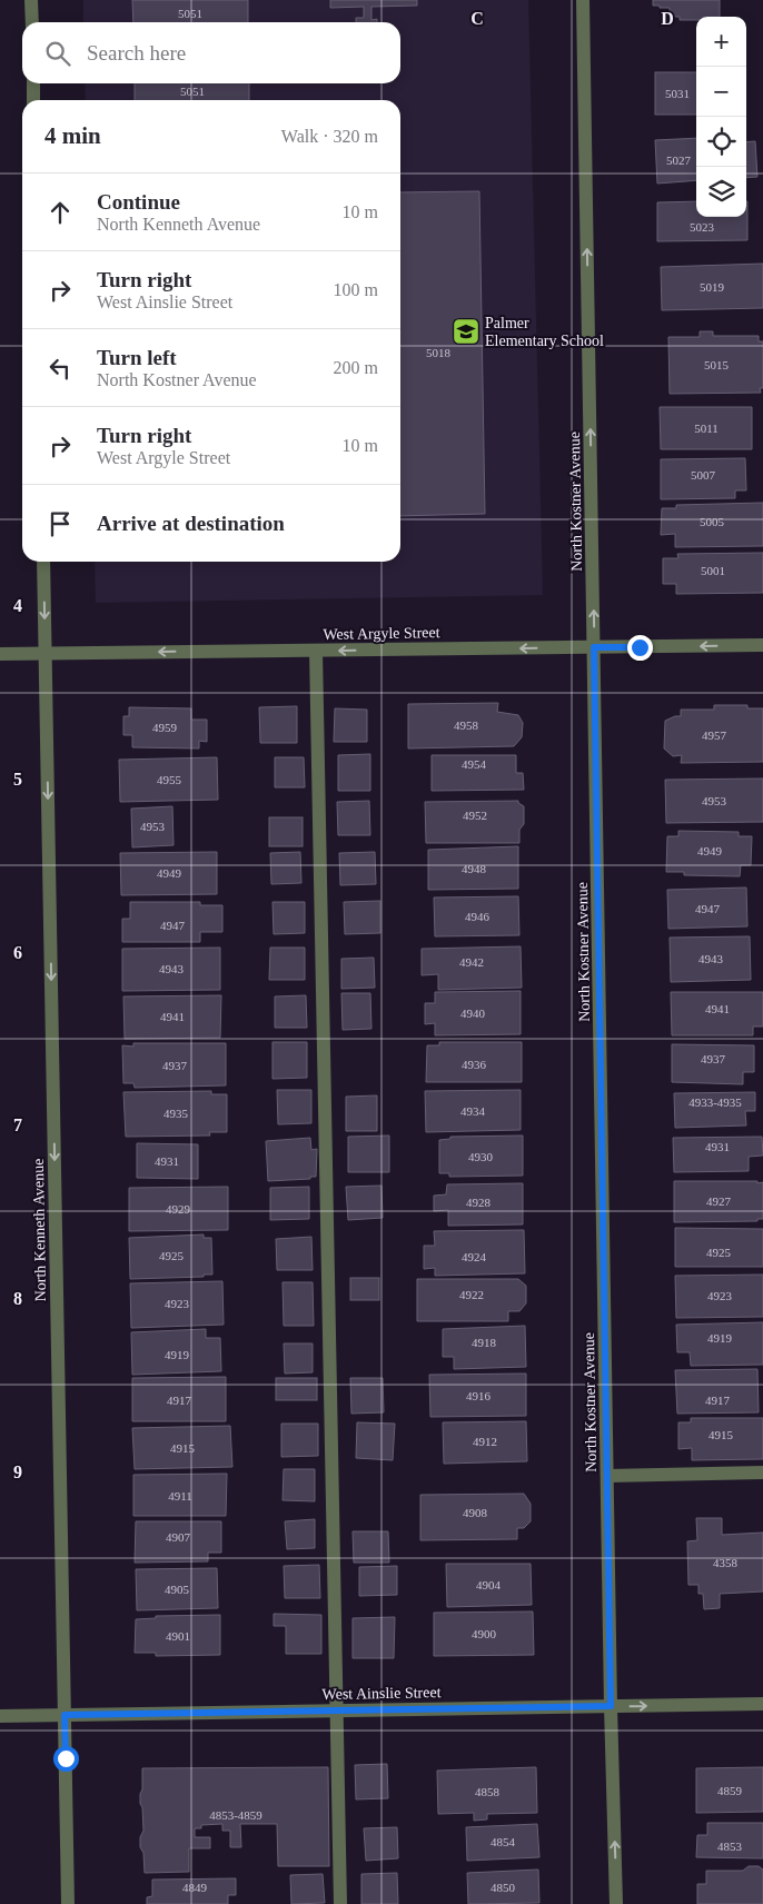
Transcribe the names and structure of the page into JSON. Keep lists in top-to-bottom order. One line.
{"streets":{"street":["North Kostner Avenue","West Argyle Street","North Kenneth Avenue","West Ainslie Street"]},"crossings":[["North Kostner Avenue","West Argyle Street"],["North Kostner Avenue","West Ainslie Street"],["West Argyle Street","North Kenneth Avenue"],["North Kenneth Avenue","West Ainslie Street"]],"one_way":["North Kostner Avenue","West Argyle Street","North Kenneth Avenue"],"places":{"school or university":["Palmer Elementary School"]},"house_numbers":["5051","5051","5031","5027","5023","5019","5018","5015","5011","5007","5005","5001","4958","4959","4957","4954","4955","4953","4952","4953","4949","4948","4949","4947","4946","4947","4943","4942","4943","4941","4940","4941","4937","4936","4937","4933-4935","4934","4935","4931","4930","4931","4927","4928","4929","4925","4925","4924","4922","4923","4923","4919","4918","4919","4916","4917","4917","4915","4912","4915","4911","4908","4907","4358","4904","4905","4900","4901","4859","4858","4853-4859","4854","4853","4849","4850"],"page":{"map_buttons":["+","−"],"search":"Search here","heading":["4 min","Walk · 320 m"],"list":[["Continue","North Kenneth Avenue","10 m"],["Turn right","West Ainslie Street","100 m"],["Turn left","North Kostner Avenue","200 m"],["Turn right","West Argyle Street","10 m"],"Arrive at destination"]},"grid":{"columns":["C","D"],"rows":["4","5","6","7","8","9"]}}
